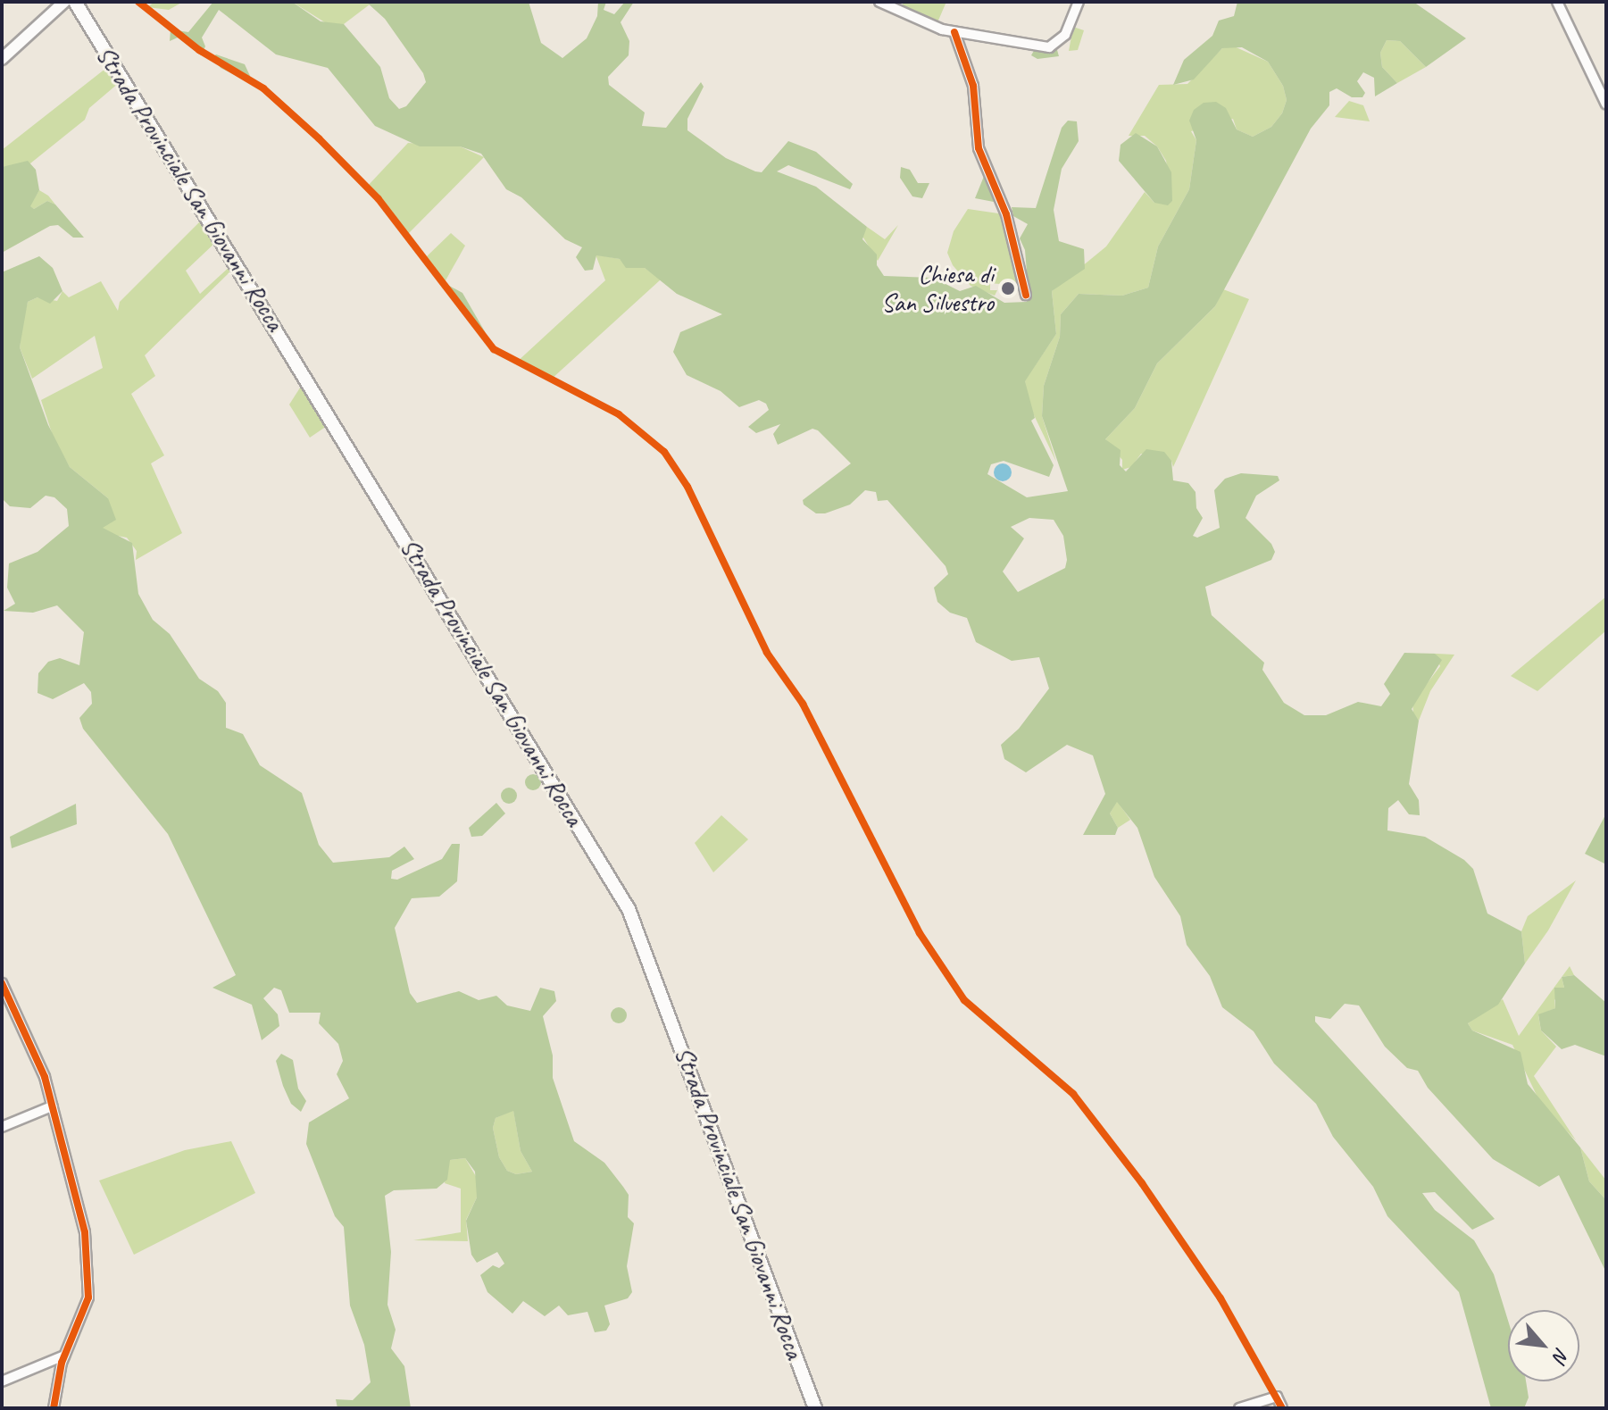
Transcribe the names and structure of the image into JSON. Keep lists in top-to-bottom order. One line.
{"streets":{"main road":["Strada Provinciale San Giovanni Rocca"]},"places":["Chiesa di San Silvestro"],"north":"bottom right"}
